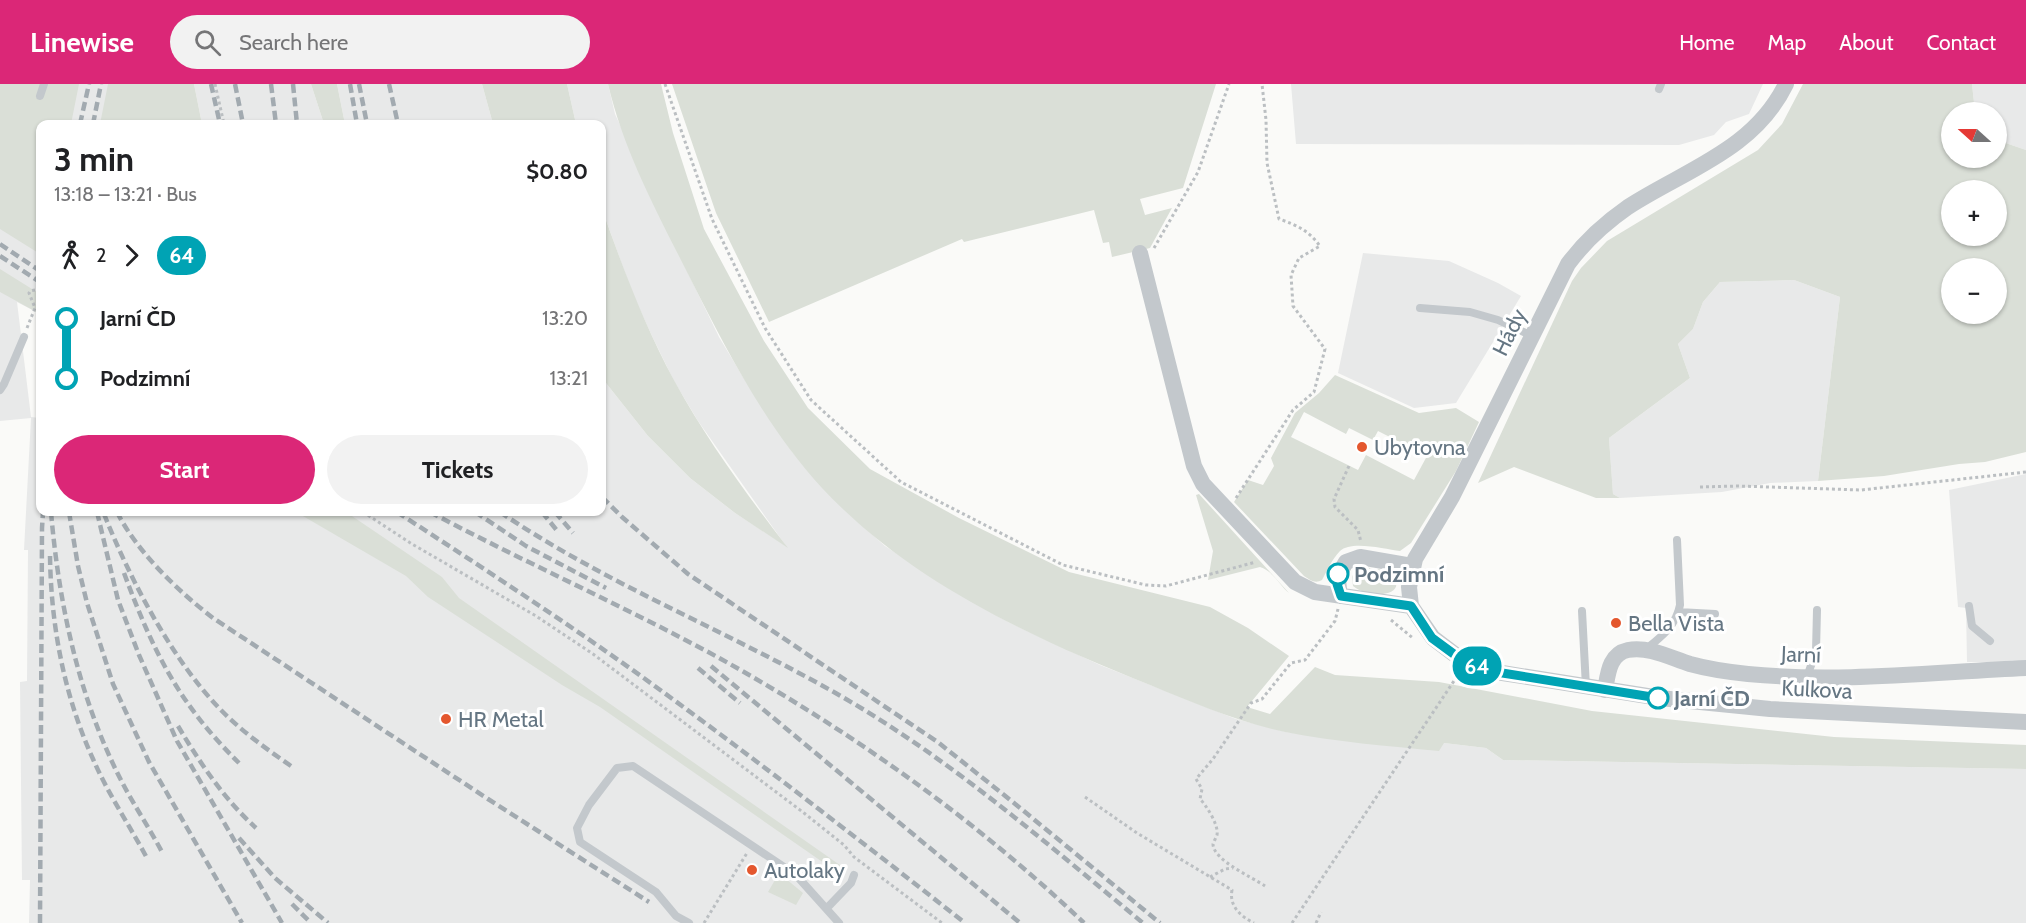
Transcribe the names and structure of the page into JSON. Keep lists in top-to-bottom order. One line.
{"streets":{"street":["Hády","Jarní","Kulkova"]},"crossings":[["Jarní","Kulkova"]],"places":["Ubytovna","Podzimní","Bella Vista","Jarní ČD","HR Metal","Autolaky"],"lines":["bus line 64"],"north":"left","page":{"header":"Linewise","search":"Search here","nav":["Home","Map","About","Contact"],"on_map":"64","map_buttons":["+","−"],"heading":["3 min","13:18 – 13:21 · Bus","$0.80"],"legs":["2","64"],"list":[{"name":"Jarní ČD","value":"13:20"},{"name":"Podzimní","value":"13:21"}],"buttons":["Start","Tickets"]}}
